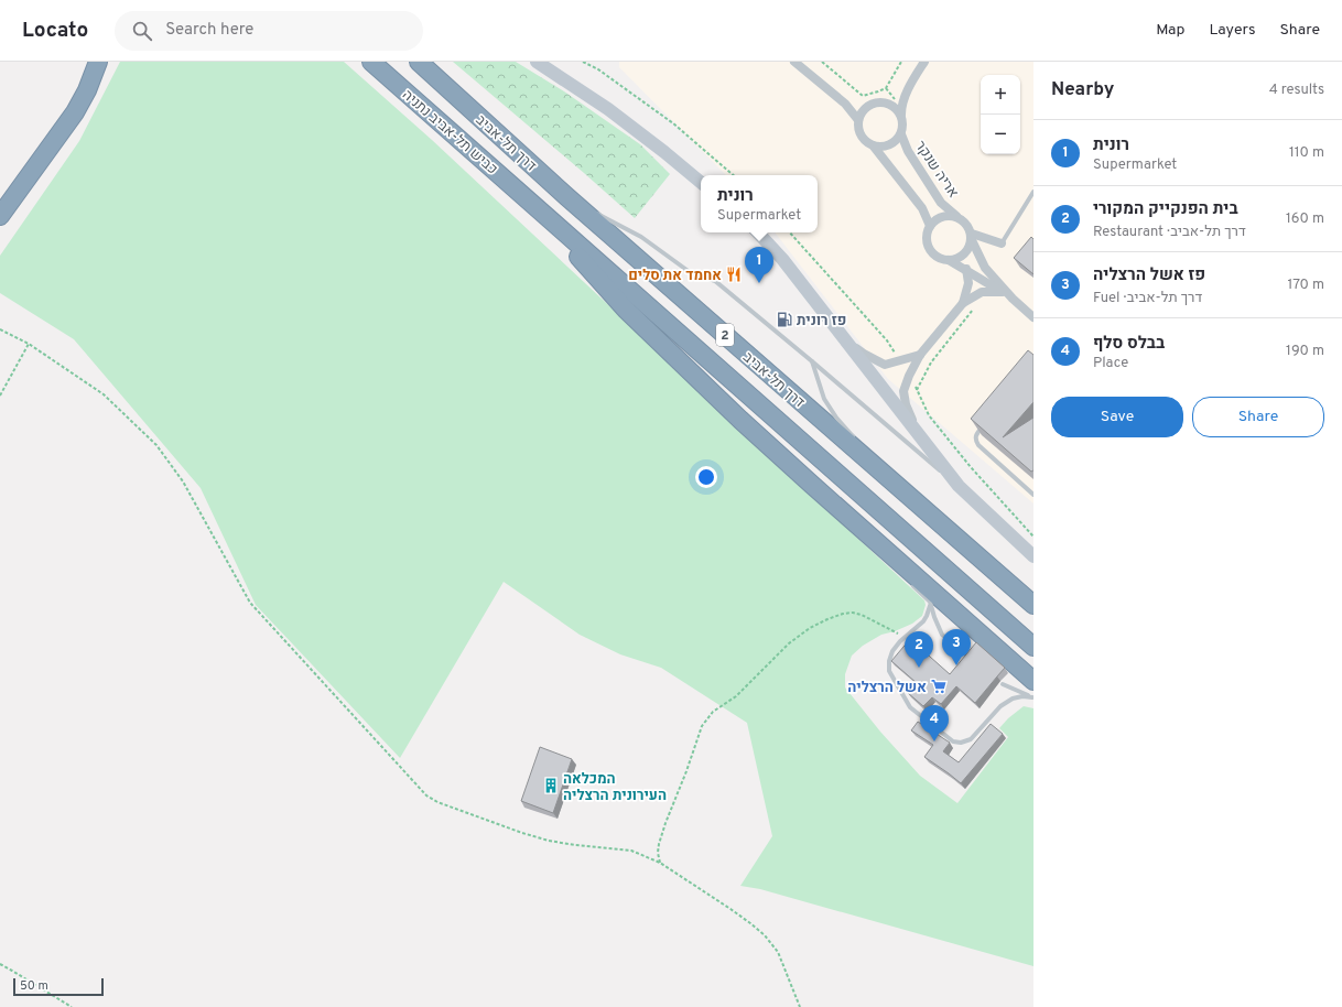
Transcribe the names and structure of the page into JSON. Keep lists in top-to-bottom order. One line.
{"streets":{"highway":["כביש תל-אביב נתניה","דרך תל-אביב","2"],"street":["אריה שנקר"]},"crossings":[["כביש תל-אביב נתניה","דרך תל-אביב"]],"places":{"restaurant":["אחמד את סלים"],"fuel station":["פז רונית"],"supermarket":["אשל הרצליה"],"building":["המכלאה העירונית הרצליה"]},"scale_bar":"50 m","page":{"header":"Locato","search":"Search here","nav":["Map","Layers","Share"],"heading":["Nearby","4 results"],"map_buttons":["+","−"],"list":[{"mark":"1","name":"רונית","note":"Supermarket","value":"110 m"},{"mark":"2","name":"בית הפנקייק המקורי","note":"Restaurant · דרך תל-אביב","value":"160 m"},{"mark":"3","name":"פז אשל הרצליה","note":"Fuel · דרך תל-אביב","value":"170 m"},{"mark":"4","name":"בבלס סלף","note":"Place","value":"190 m"}],"popup":["רונית","Supermarket"],"pins":["1","3","2","4"],"buttons":["Save","Share"],"scale":"50 m"}}
